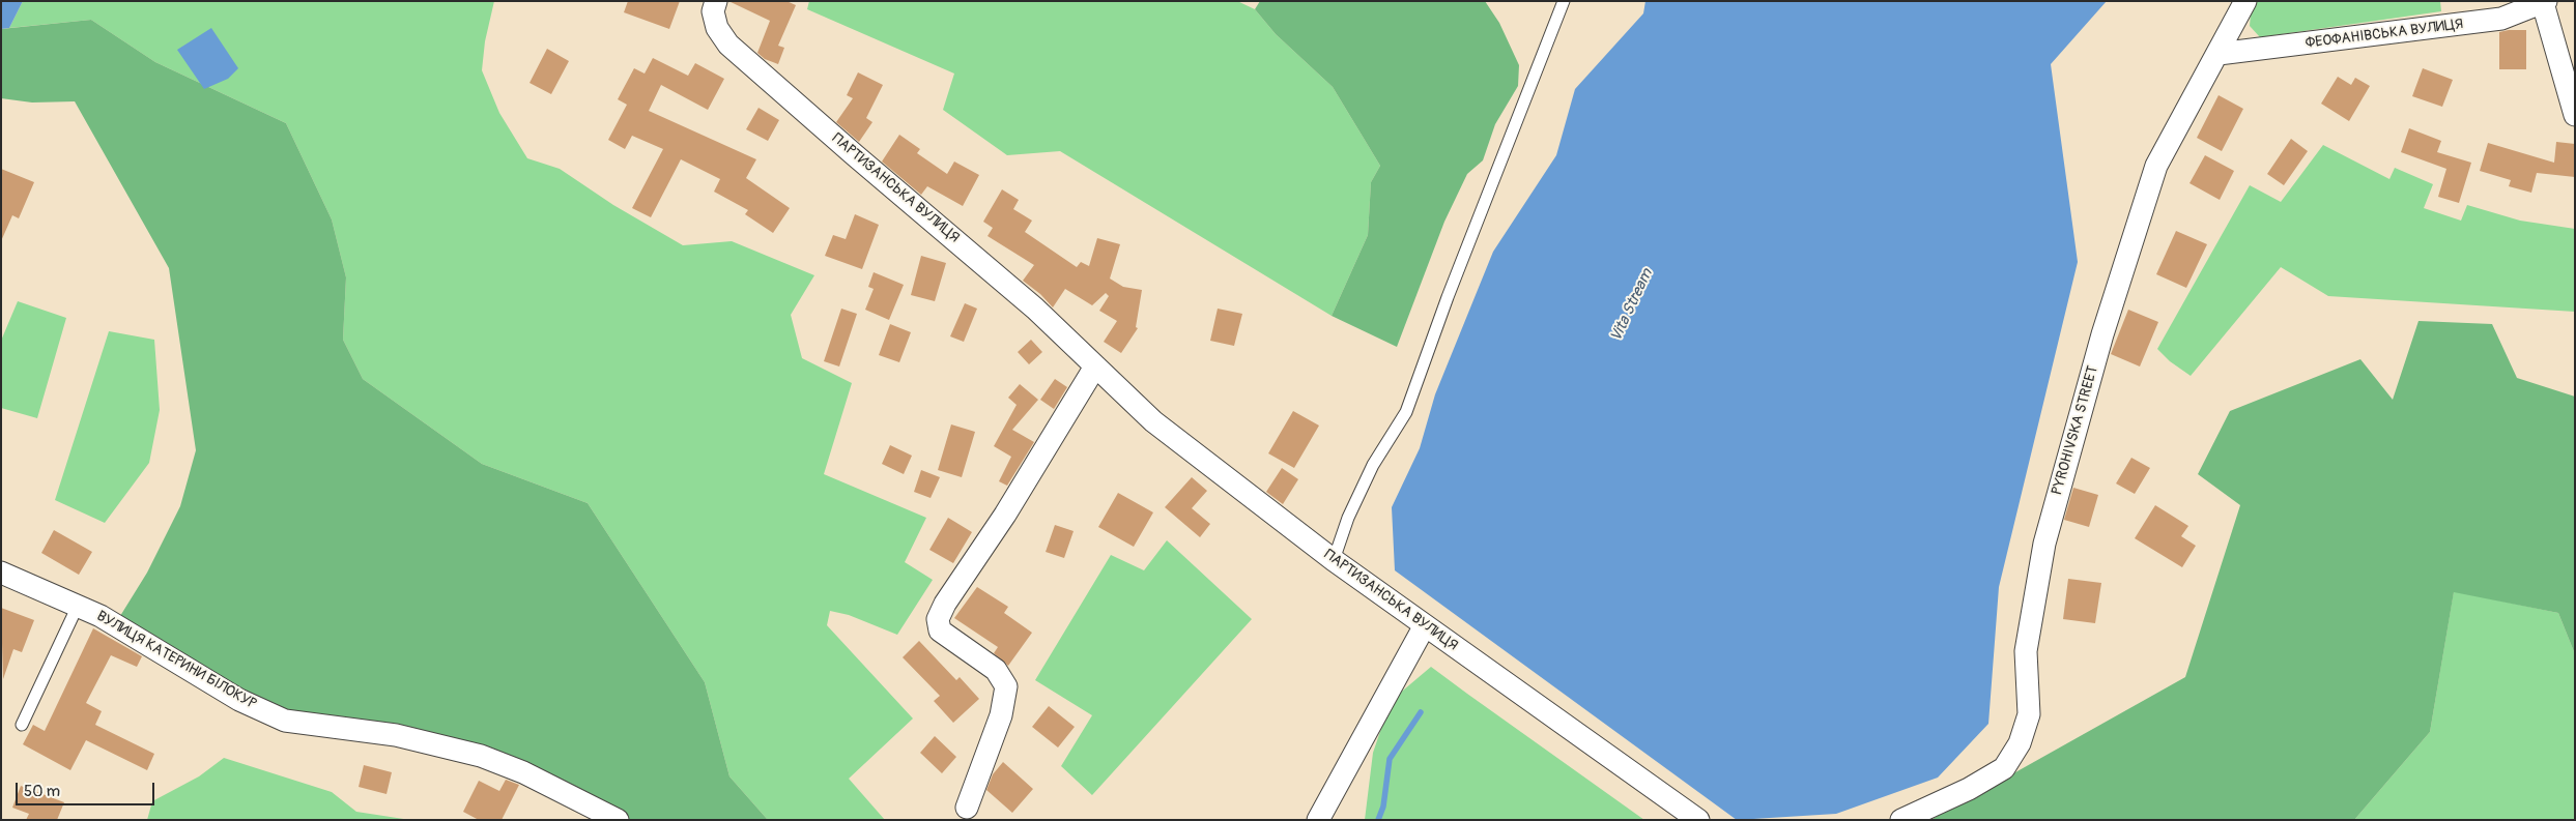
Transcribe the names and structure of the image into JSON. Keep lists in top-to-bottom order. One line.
{"streets":{"street":["ФЕОФАНІВСЬКА ВУЛИЦЯ","ПАРТИЗАНСЬКА ВУЛИЦЯ","PYROHIVSKA STREET","ВУЛИЦЯ КАТЕРИНИ БІЛОКУР"]},"crossings":[["ФЕОФАНІВСЬКА ВУЛИЦЯ","PYROHIVSKA STREET"]],"water":["Vita Stream"],"scale_bar":"50 m"}
